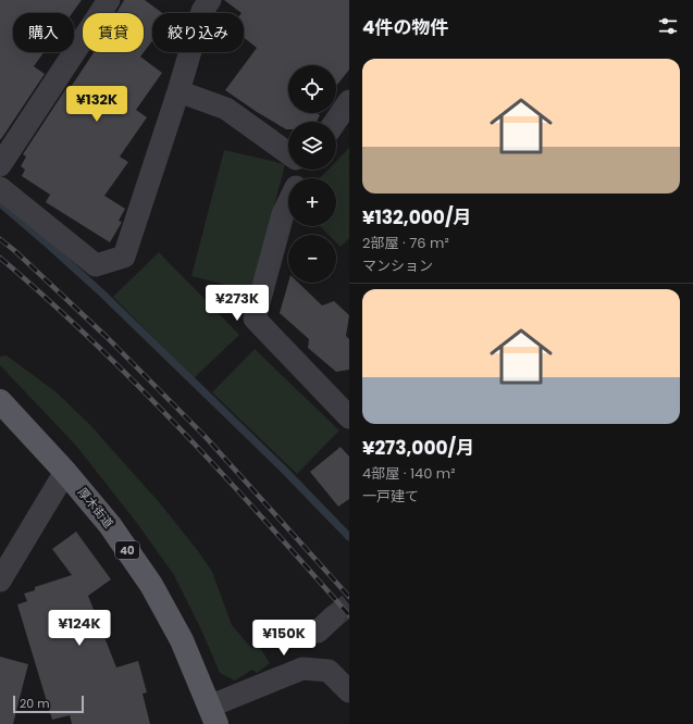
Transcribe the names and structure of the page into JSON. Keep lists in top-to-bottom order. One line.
{"streets":{"main road":["厚木街道","40"]},"scale_bar":"20 m","page":{"heading":"4件の物件","chip":["購入","賃貸","絞り込み"],"list":[{"name":"¥132,000/月","note":"2部屋 · 76 m² · マンション"},{"name":"¥273,000/月","note":"4部屋 · 140 m² · 一戸建て"}],"map_buttons":["+","−"],"price":["¥132K","¥273K","¥124K","¥150K"],"scale":"20 m"}}
